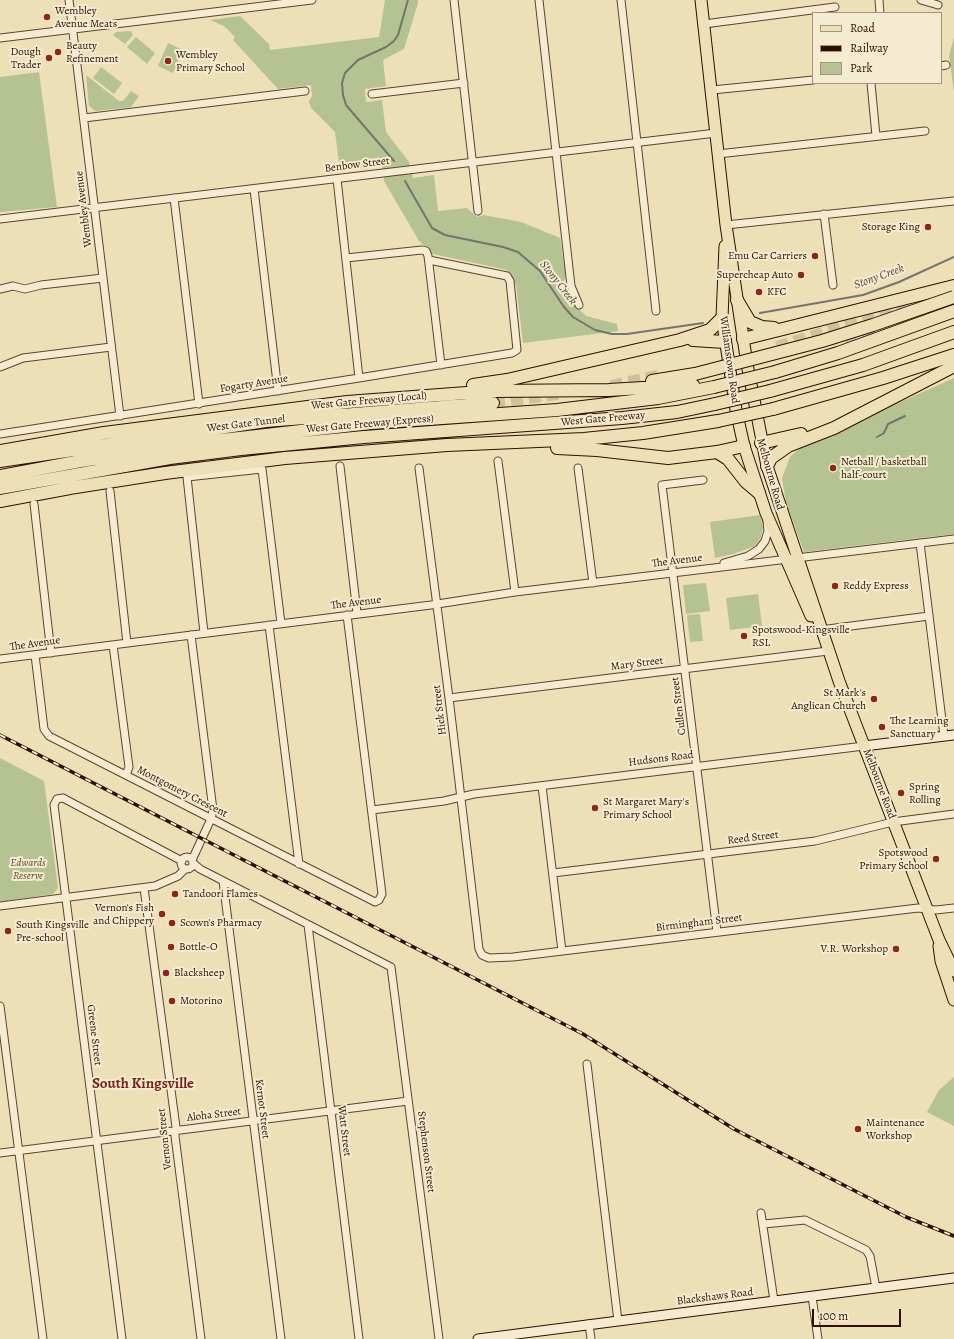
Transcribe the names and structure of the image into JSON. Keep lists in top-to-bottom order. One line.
{"streets":{"highway":["West Gate Freeway (Local)","West Gate Freeway","West Gate Tunnel","West Gate Freeway (Express)"],"main road":["Williamstown Road","Melbourne Road","Hudsons Road","Blackshaws Road"],"street":["Benbow Street","Wembley Avenue","Fogarty Avenue","The Avenue","Mary Street","Cullen Street","Hick Street","Montgomery Crescent","Reed Street","Birmingham Street","Greene Street","Kernot Street","Aloha Street","Watt Street","Vernon Street","Stephenson Street"]},"crossings":[["Benbow Street","Wembley Avenue"],["Benbow Street","Williamstown Road"],["Wembley Avenue","Fogarty Avenue"],["Williamstown Road","Melbourne Road"],["West Gate Freeway (Local)","West Gate Freeway (Express)"],["Melbourne Road","The Avenue"],["Melbourne Road","Mary Street"],["Melbourne Road","Hudsons Road"],["Melbourne Road","Reed Street"],["Melbourne Road","Birmingham Street"],["The Avenue","Cullen Street"],["The Avenue","Hick Street"],["The Avenue","Montgomery Crescent"],["Mary Street","Cullen Street"],["Mary Street","Hick Street"],["Cullen Street","Hudsons Road"],["Cullen Street","Reed Street"],["Cullen Street","Birmingham Street"],["Hick Street","Hudsons Road"],["Hick Street","Birmingham Street"],["Hudsons Road","Montgomery Crescent"],["Greene Street","Aloha Street"],["Kernot Street","Aloha Street"],["Aloha Street","Watt Street"],["Aloha Street","Vernon Street"],["Aloha Street","Stephenson Street"],["Watt Street","Stephenson Street"]],"districts":["South Kingsville"],"water":["Stony Creek"],"parks":["Edwards Reserve"],"places":["Wembley Avenue Meats","Beauty Refinement","Dough Trader","Wembley Primary School","Storage King","Emu Car Carriers","Supercheap Auto","KFC","Netball / basketball half-court","Reddy Express","Spotswood-Kingsville RSL","St Mark's Anglican Church","The Learning Sanctuary","Spring Rolling","St Margaret Mary's Primary School","Spotswood Primary School","Tandoori Flames","Vernon's Fish and Chippery","Scown's Pharmacy","South Kingsville Pre-school","Bottle-O","V.R. Workshop","Blacksheep","Motorino","Maintenance Workshop"],"legend":["Road","Railway","Park"],"scale_bar":"100 m"}
